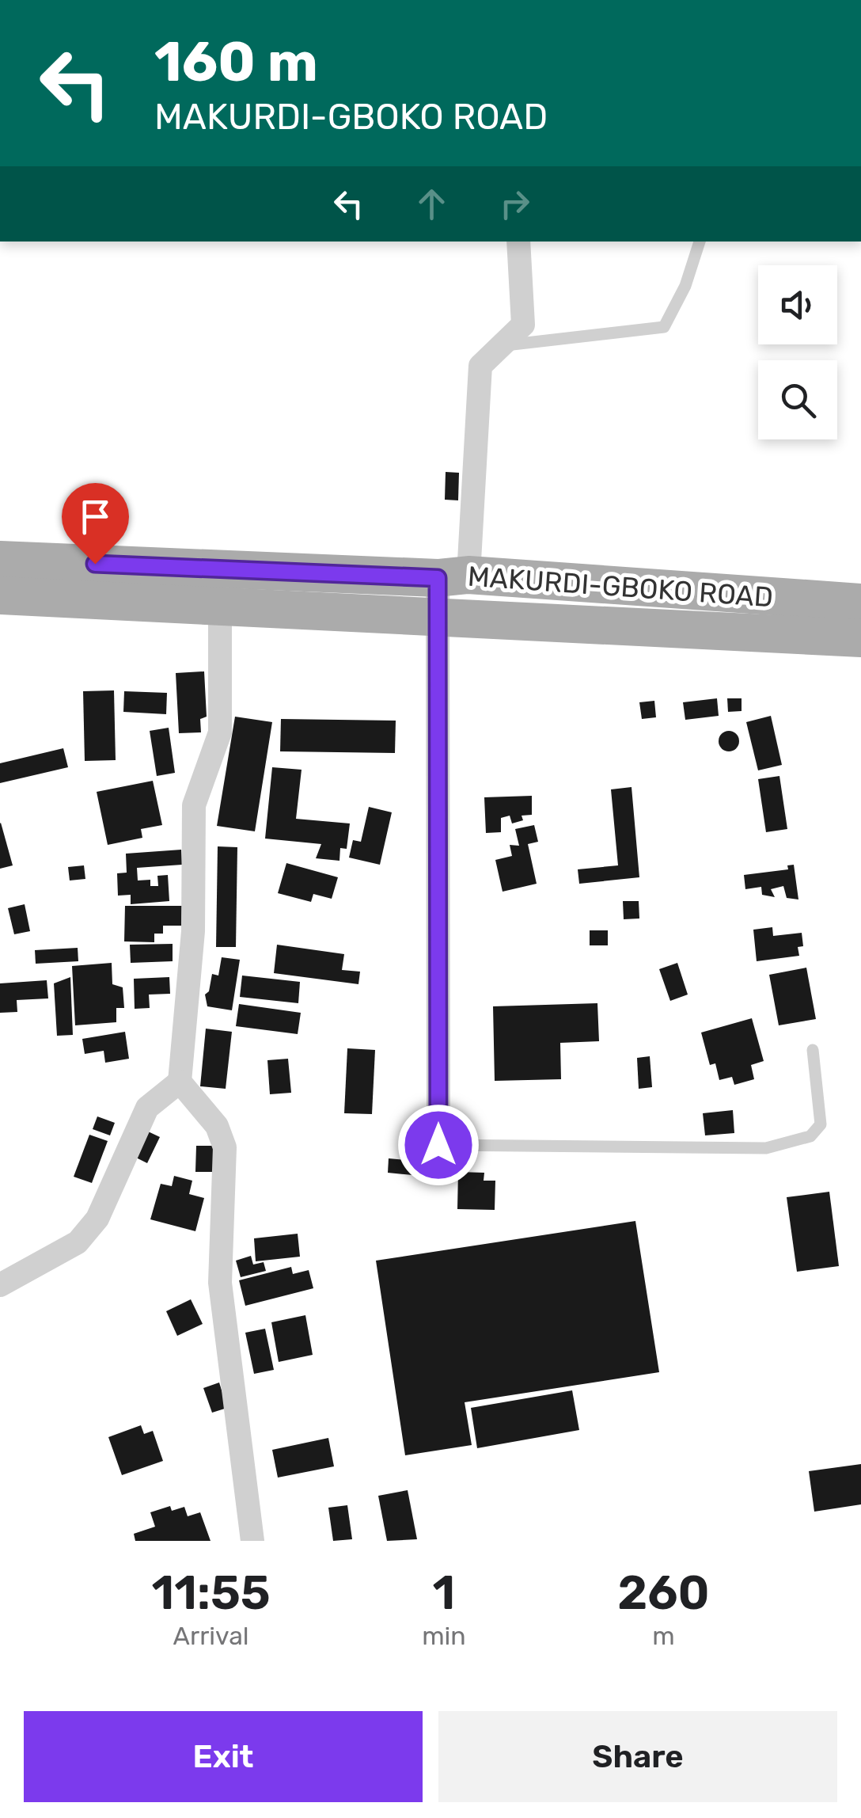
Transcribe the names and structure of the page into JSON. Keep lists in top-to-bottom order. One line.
{"streets":{"main road":["MAKURDI-GBOKO ROAD"]},"page":{"turn":["160 m","MAKURDI-GBOKO ROAD"],"eta":["11:55","Arrival","1","min","260","m"],"buttons":["Exit","Share"]}}
